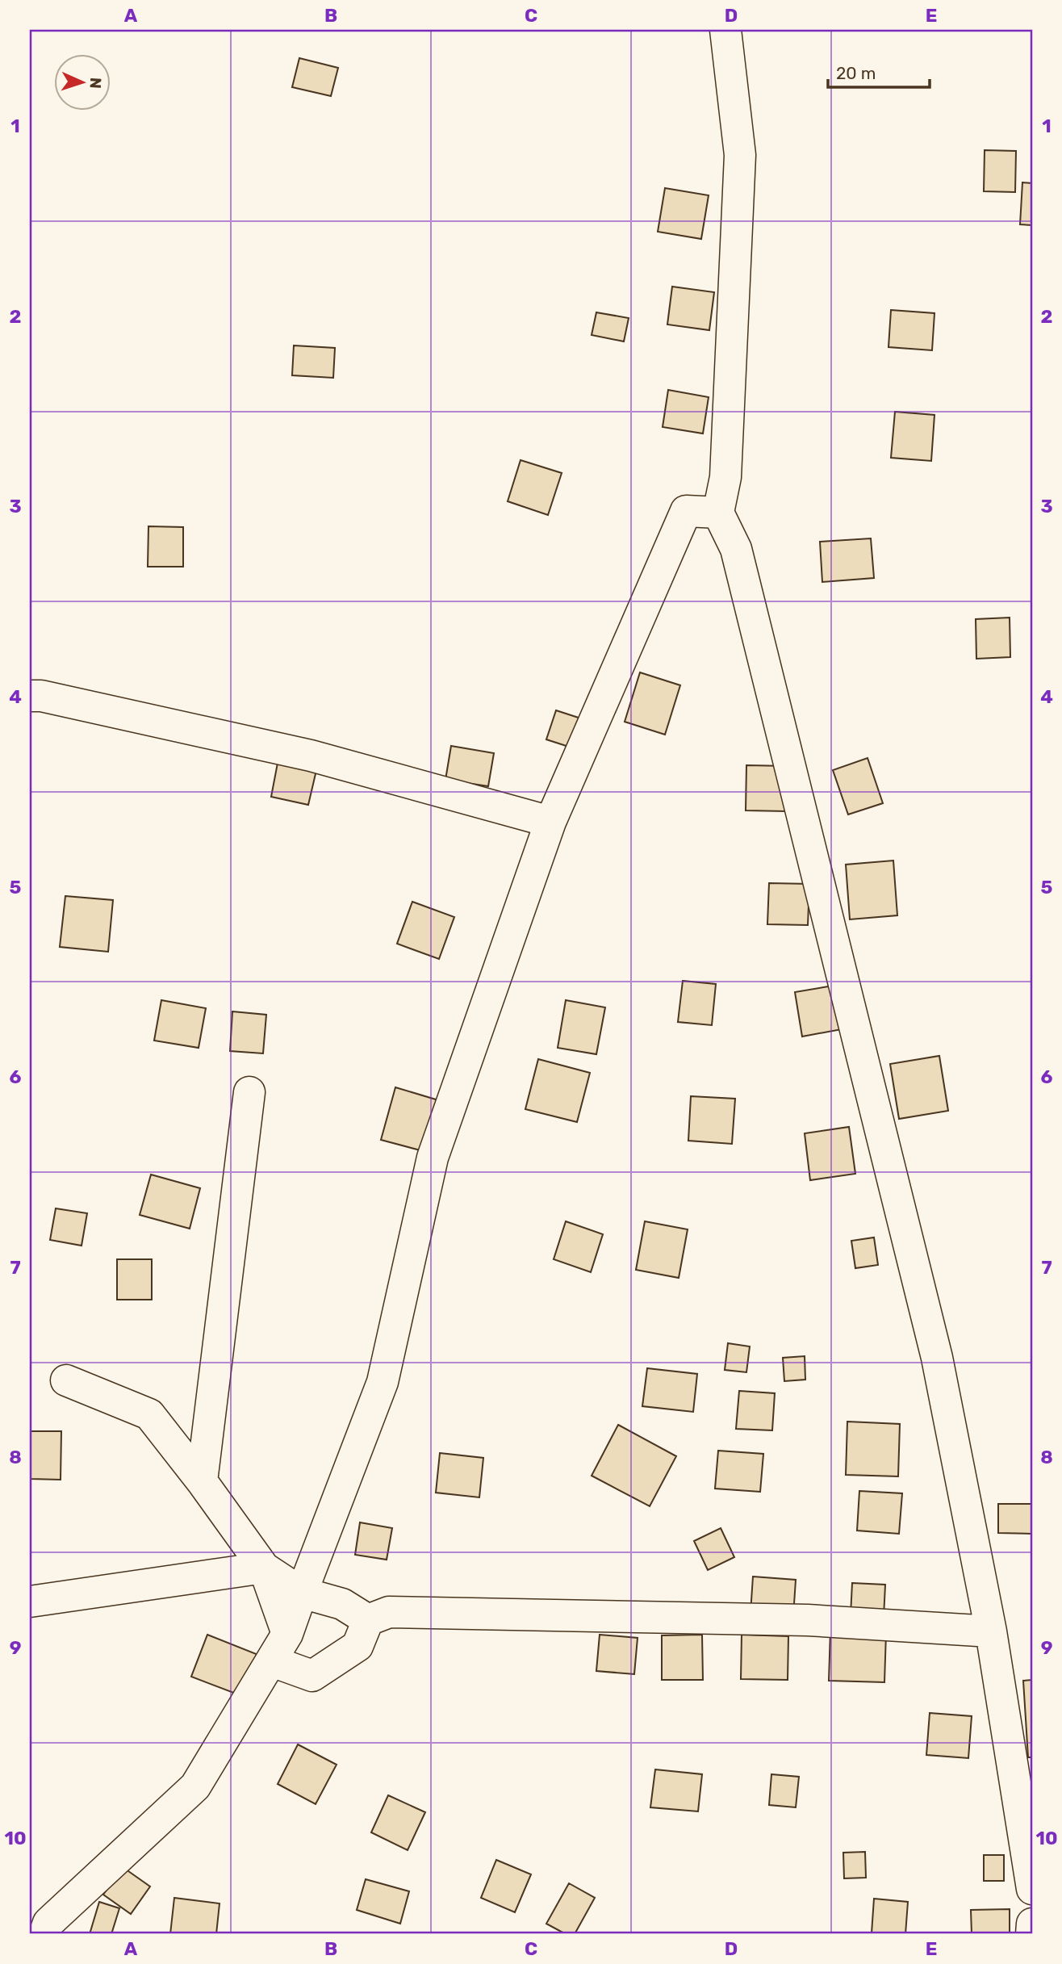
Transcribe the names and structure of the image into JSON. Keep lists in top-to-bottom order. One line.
{"scale_bar":"20 m","north":"right","grid":{"columns":["A","B","C","D","E"],"rows":["1","2","3","4","5","6","7","8","9","10"]}}
